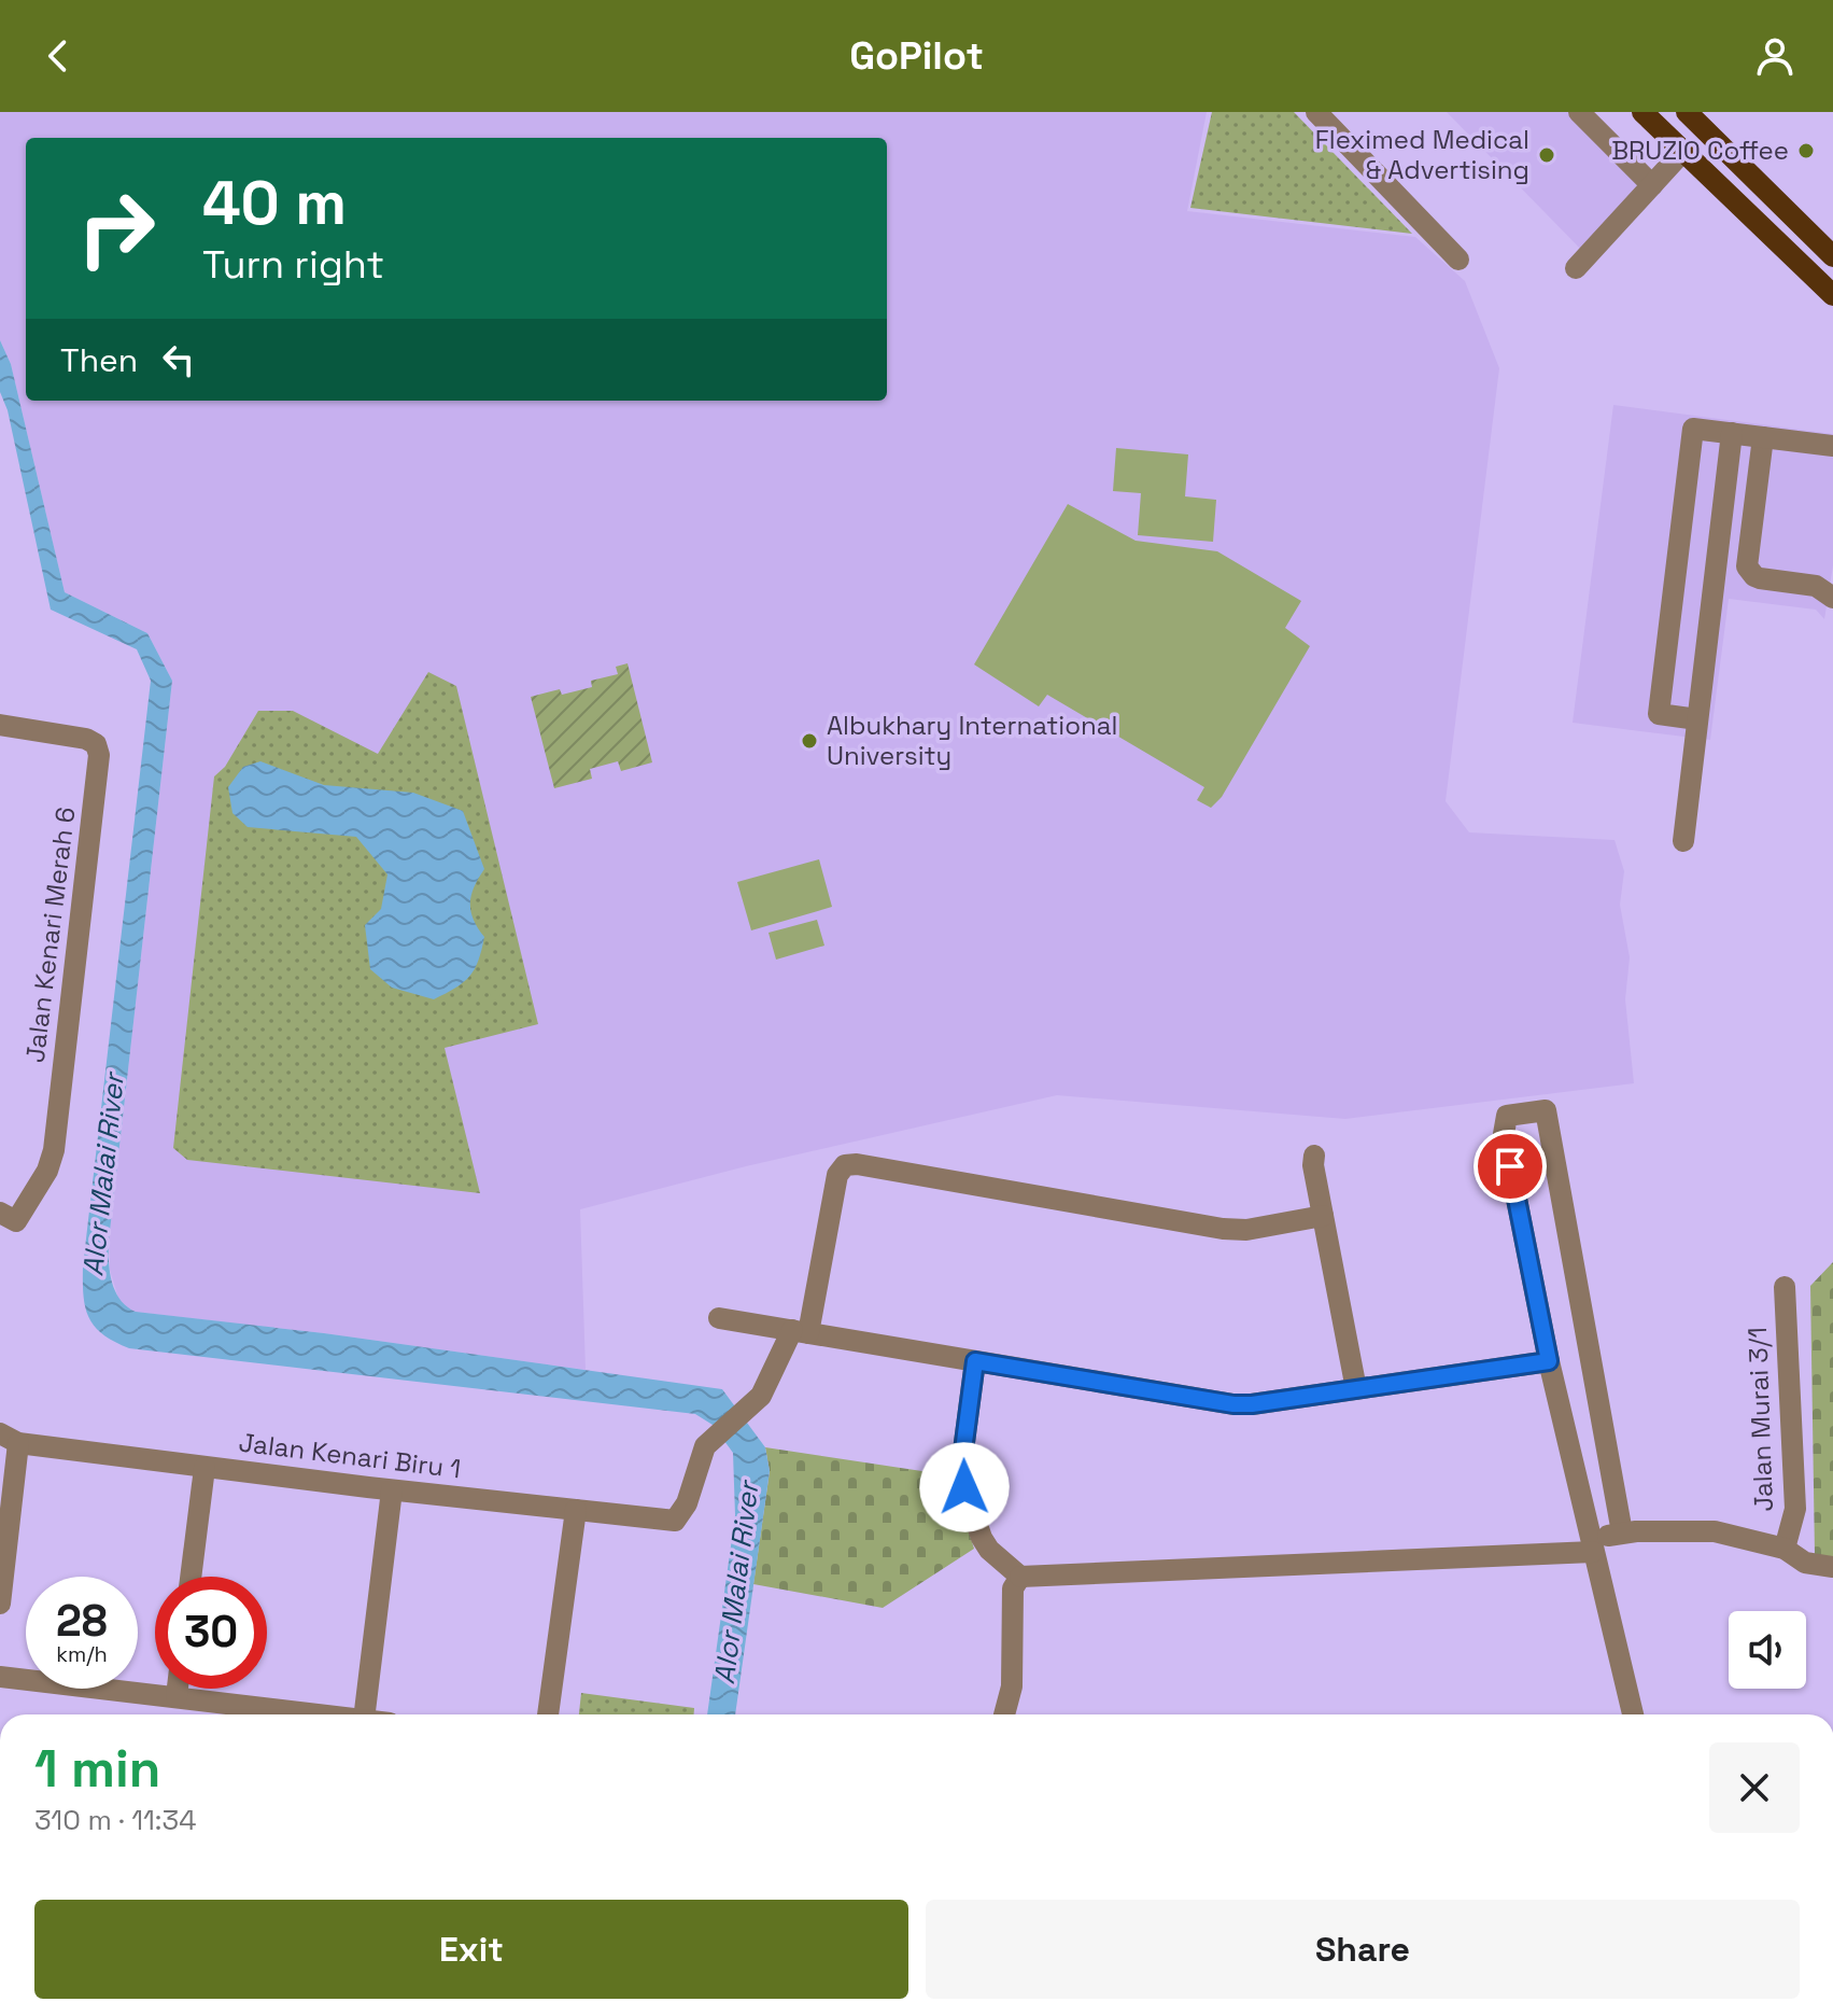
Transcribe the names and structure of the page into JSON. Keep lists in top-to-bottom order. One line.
{"streets":{"street":["Jalan Kenari Merah 6","Jalan Murai 3/1","Jalan Kenari Biru 1"]},"water":["Alor Malai River"],"places":["BRUZIO Coffee","Fleximed Medical & Advertising","Albukhary International University"],"page":{"header":"GoPilot","turn":["40 m","Turn right"],"then":"Then","speed":"28 km/h","limit":"30","heading":["1 min","310 m · 11:34"],"buttons":["Exit","Share"]}}
